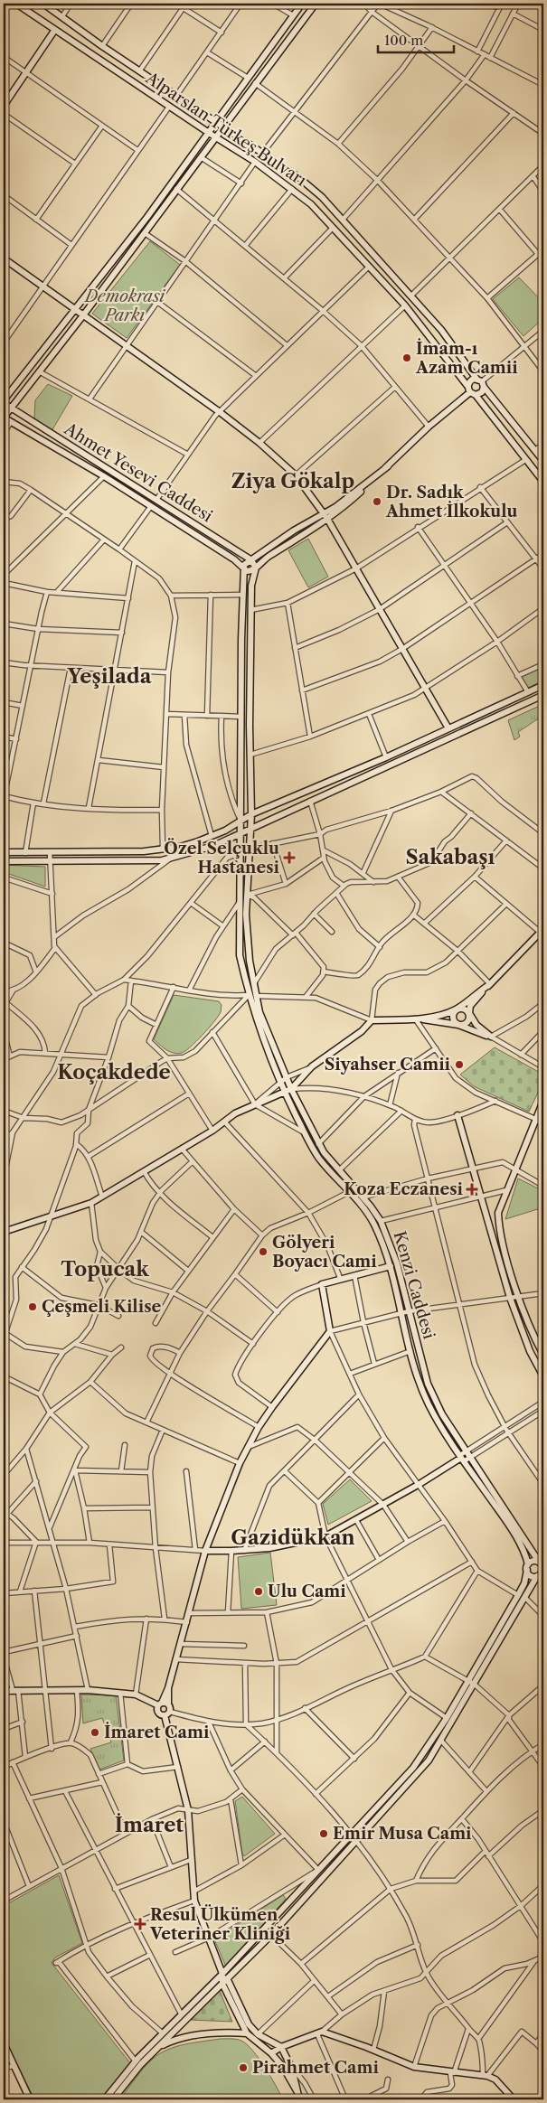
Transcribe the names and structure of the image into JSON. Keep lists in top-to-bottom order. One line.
{"streets":{"main road":["Alparslan Türkeş Bulvarı","Ahmet Yesevi Caddesi","Kenzi Caddesi"]},"districts":["Ziya Gökalp","Yeşilada","Sakabaşı","Koçakdede","Topucak","Gazidükkan","İmaret"],"parks":["Demokrasi Parkı"],"places":{"other":["İmam-ı Azam Camii","Dr. Sadık Ahmet İlkokulu","Siyahser Camii","Gölyeri Boyacı Cami","Çeşmeli Kilise","Ulu Cami","İmaret Cami","Emir Musa Cami","Pirahmet Cami"],"health":["Özel Selçuklu Hastanesi","Koza Eczanesi","Resul Ülkümen Veteriner Kliniği"]},"scale_bar":"100 m"}
